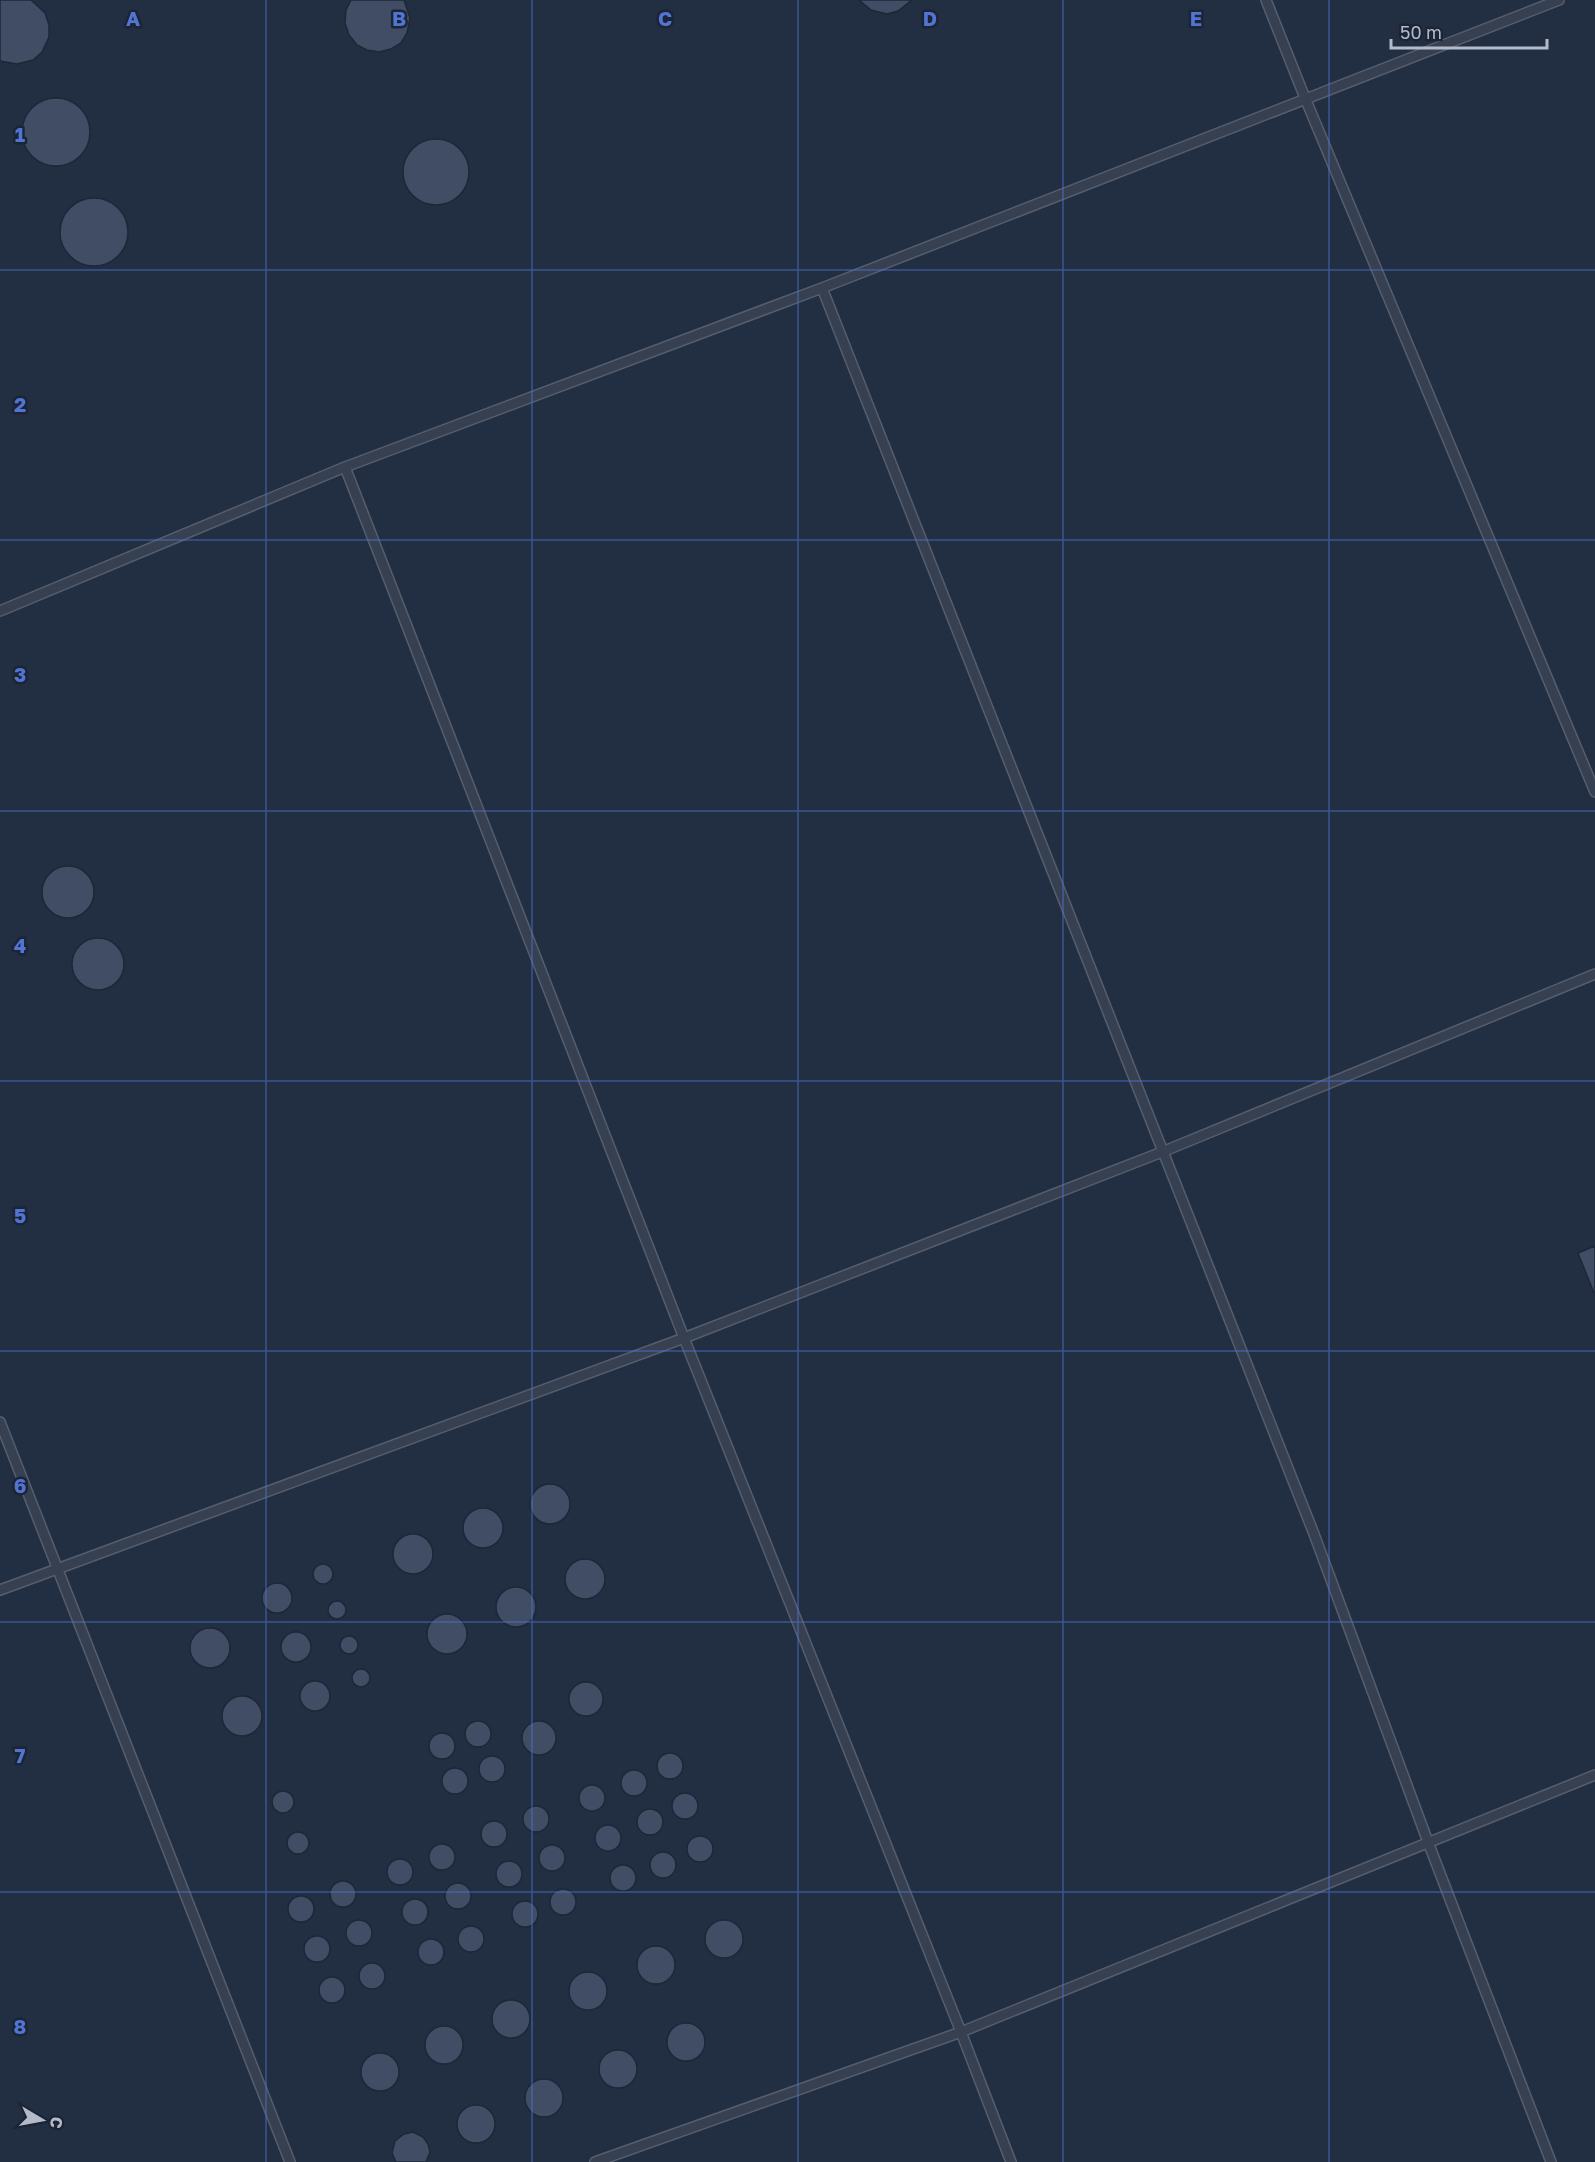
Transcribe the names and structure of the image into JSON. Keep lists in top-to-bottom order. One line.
{"scale_bar":"50 m","north":"right","grid":{"columns":["A","B","C","D","E"],"rows":["1","2","3","4","5","6","7","8"]}}
